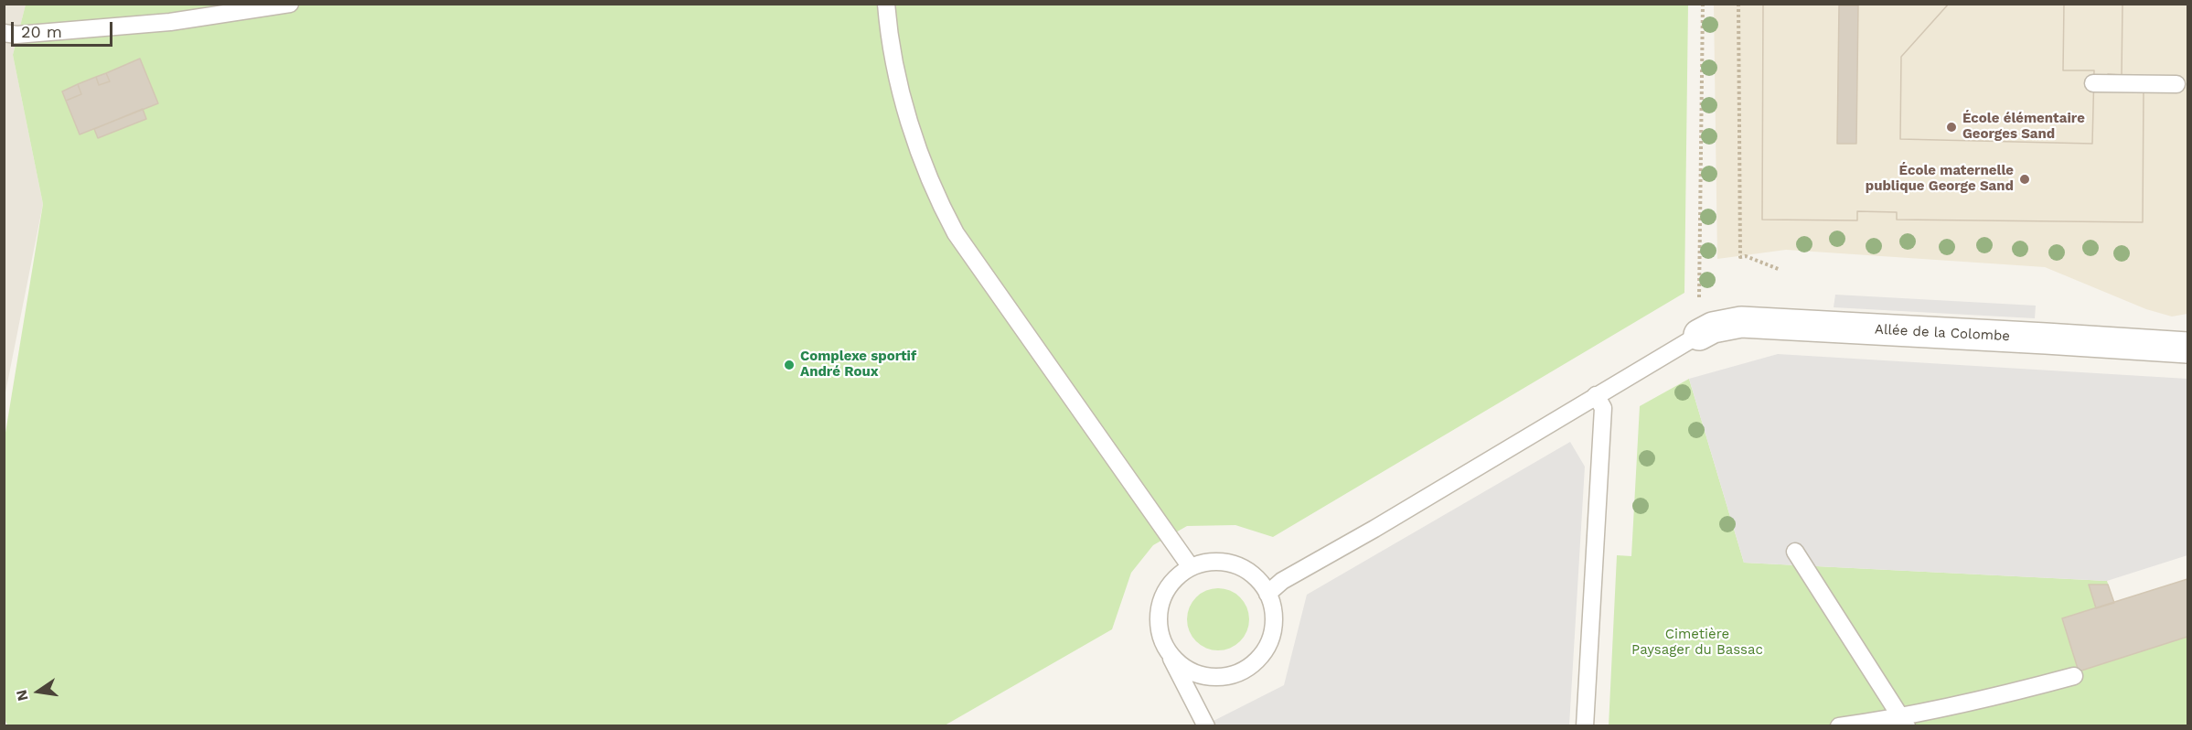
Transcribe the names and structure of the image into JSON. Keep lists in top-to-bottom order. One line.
{"streets":{"street":["Allée de la Colombe"]},"parks":["Cimetière Paysager du Bassac"],"places":["École élémentaire Georges Sand","École maternelle publique George Sand","Complexe sportif André Roux"],"scale_bar":"20 m","north":"left"}
